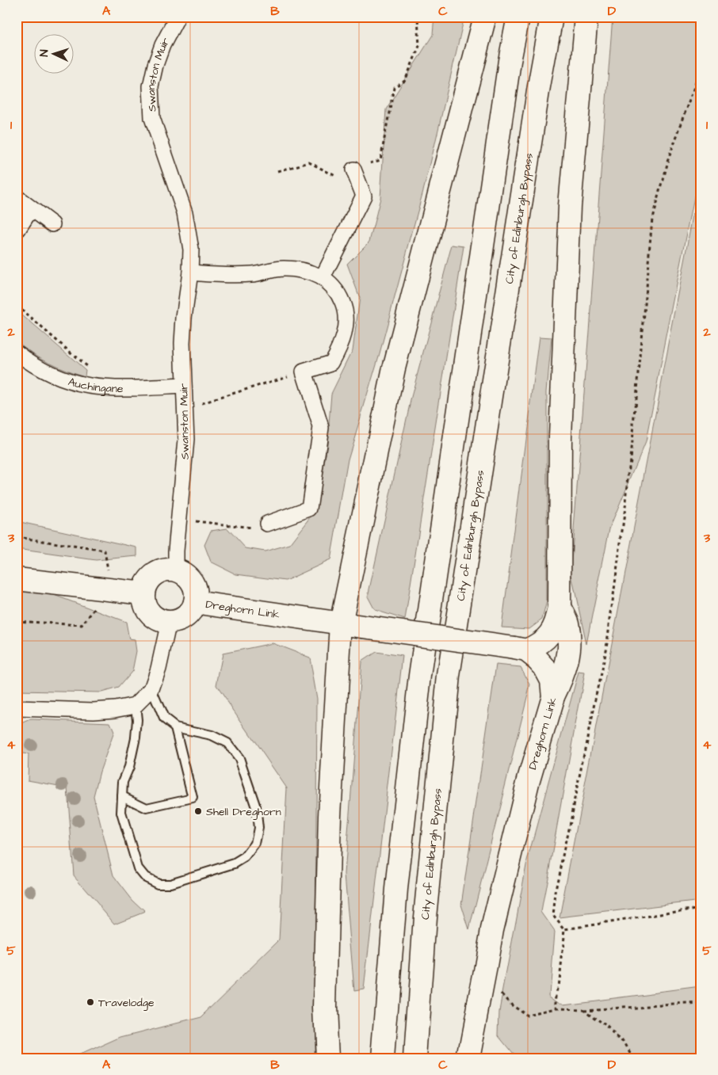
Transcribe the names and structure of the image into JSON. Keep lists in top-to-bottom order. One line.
{"streets":{"main road":["City of Edinburgh Bypass","Dreghorn Link"],"street":["Swanston Muir","Auchingane"]},"crossings":[["Swanston Muir","Auchingane"],["Swanston Muir","Dreghorn Link"]],"places":["Shell Dreghorn","Travelodge"],"north":"left","grid":{"columns":["A","B","C","D"],"rows":["1","2","3","4","5"]}}
